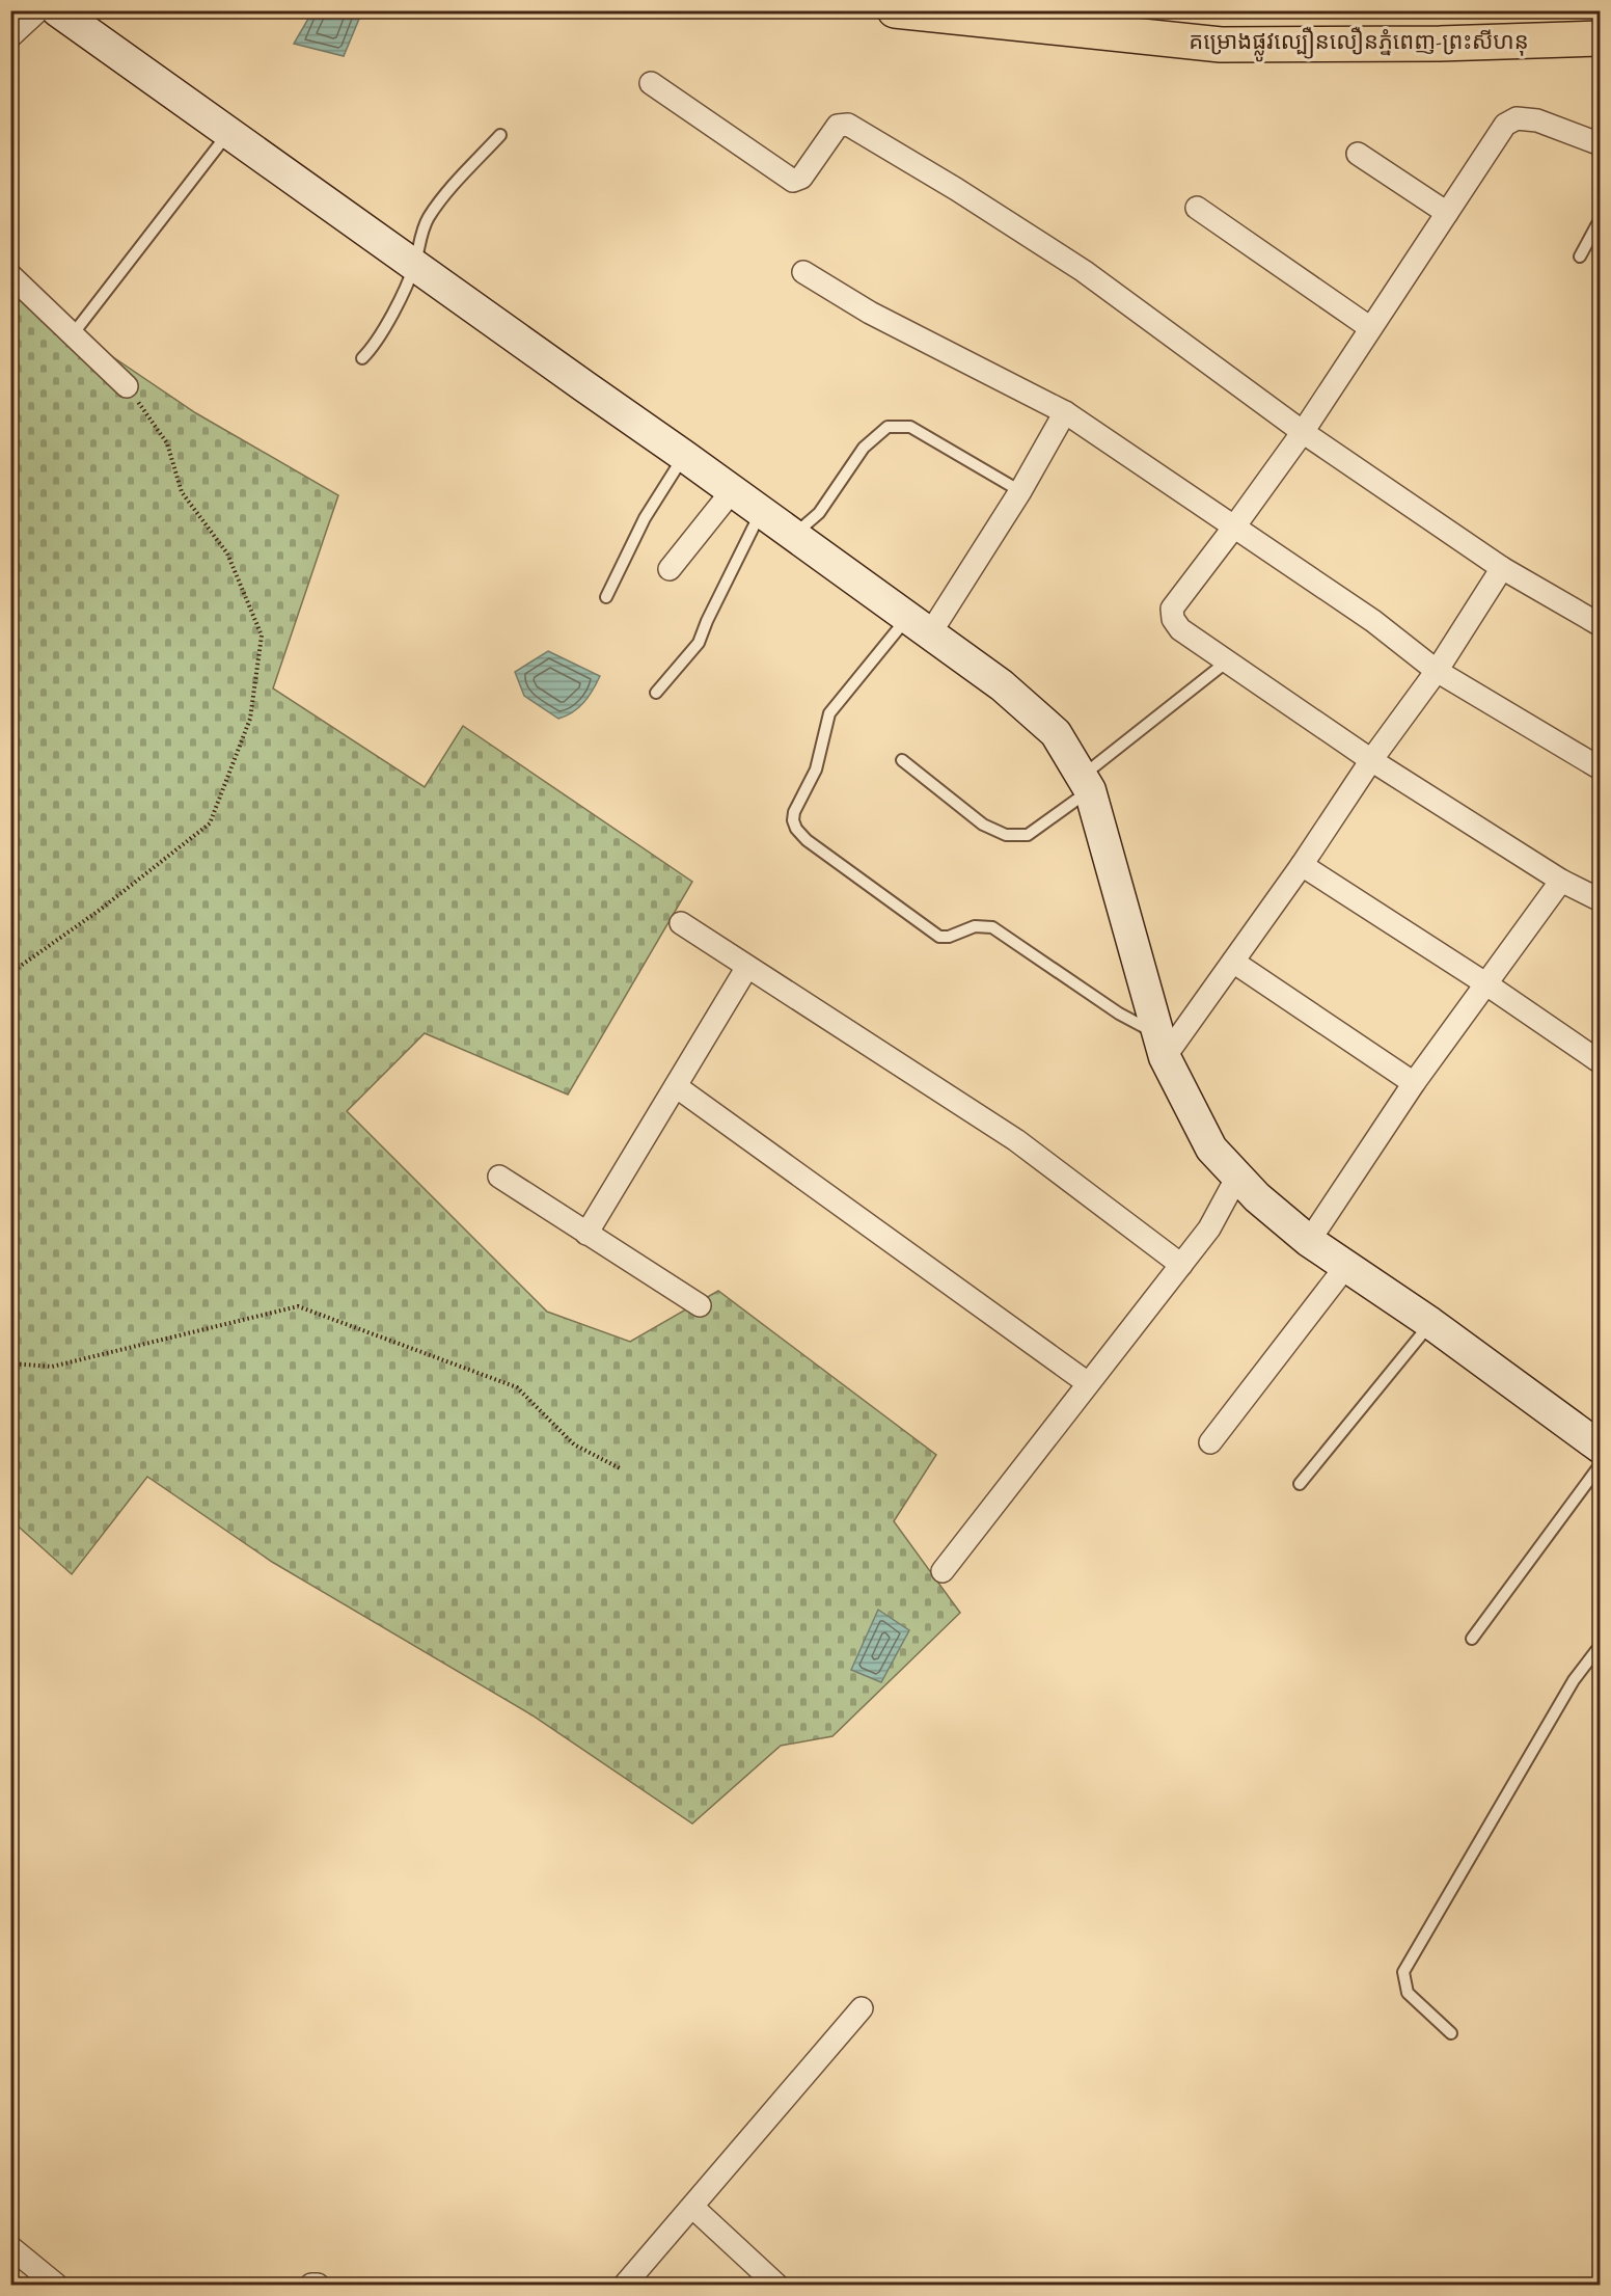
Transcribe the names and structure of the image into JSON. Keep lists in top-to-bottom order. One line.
{"streets":{"highway":["គម្រោងផ្លូវល្បឿនលឿនភ្នំពេញ-ព្រះសីហនុ"]}}
